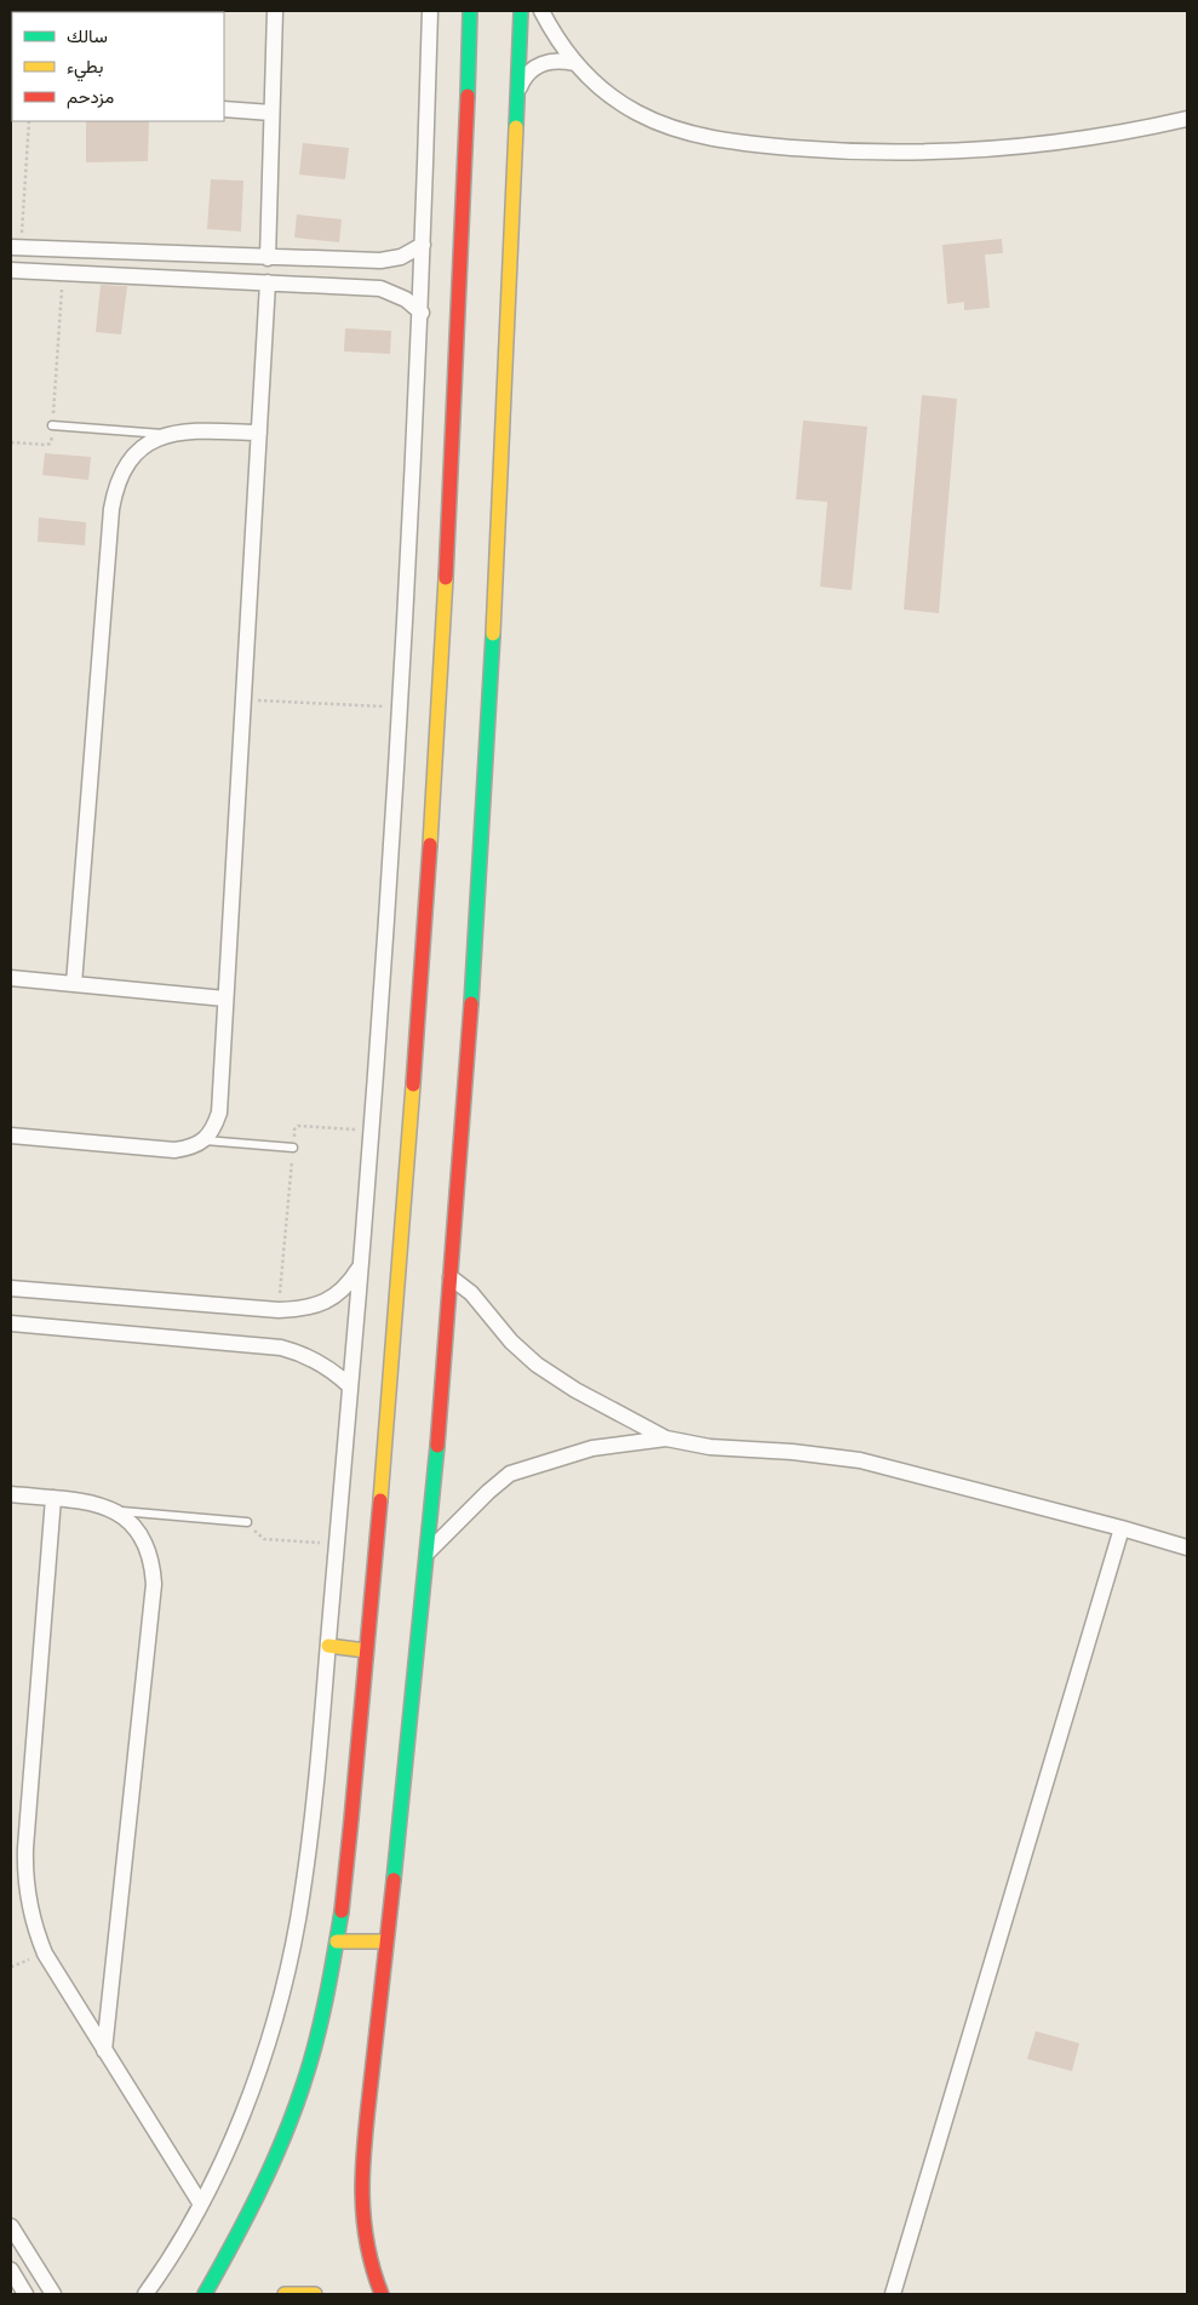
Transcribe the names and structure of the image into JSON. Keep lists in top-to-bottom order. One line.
{"legend":["سالك","بطيء","مزدحم"]}
